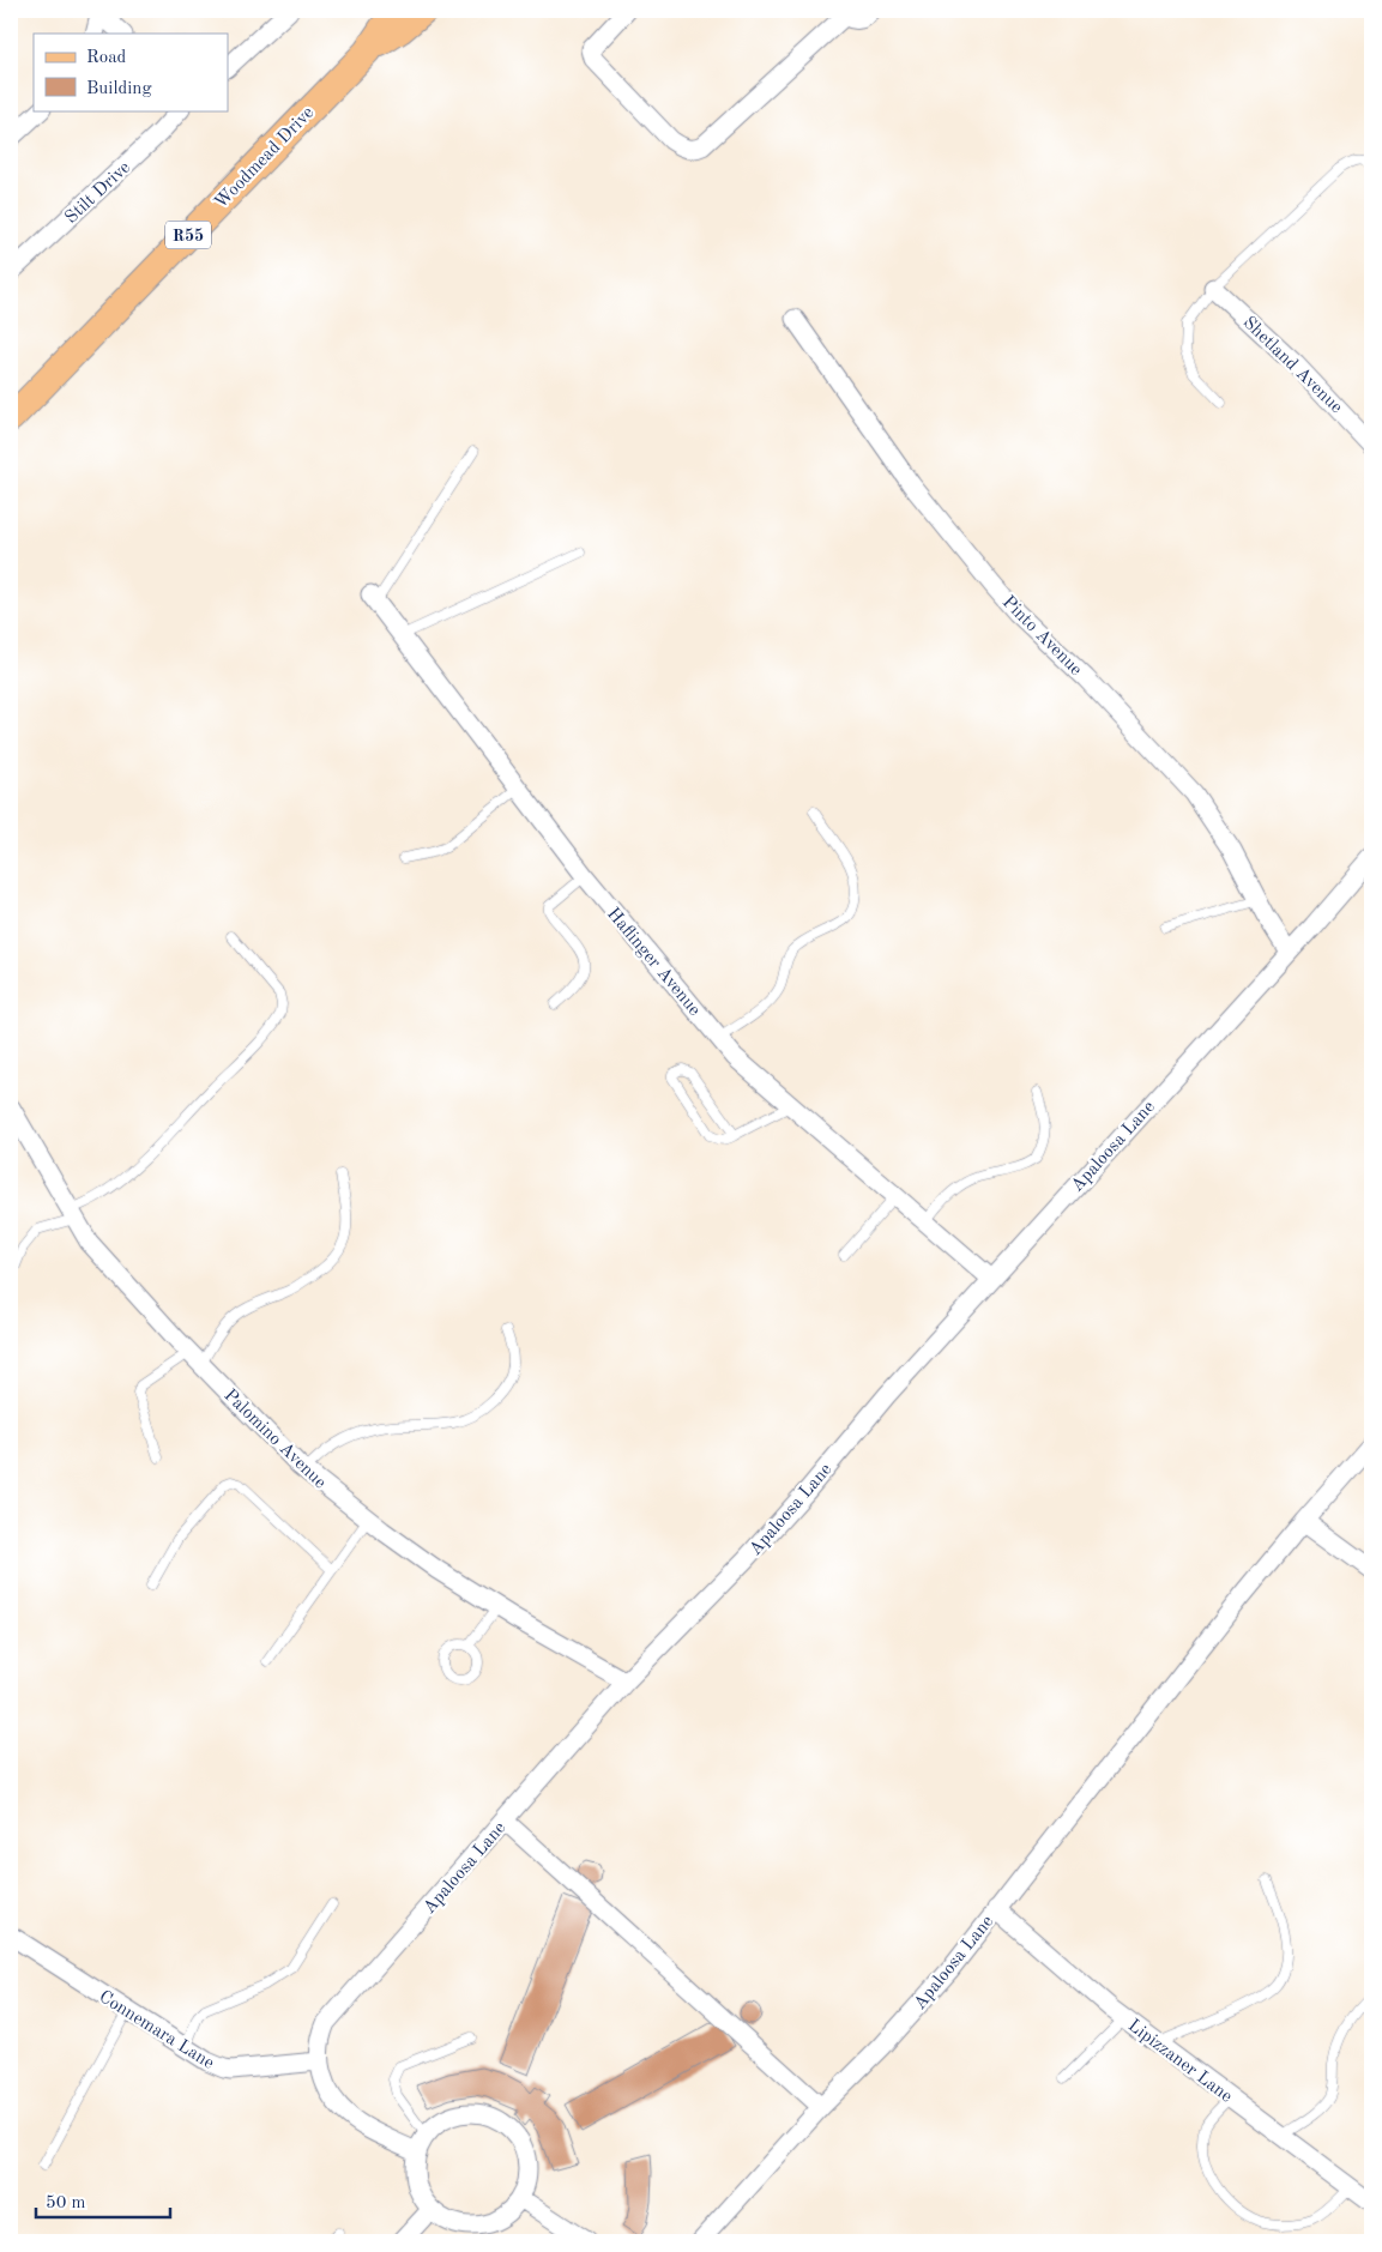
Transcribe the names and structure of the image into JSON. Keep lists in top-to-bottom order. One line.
{"streets":{"main road":["Woodmead Drive","R55"],"street":["Stilt Drive","Shetland Avenue","Pinto Avenue","Haflinger Avenue","Apaloosa Lane","Palomino Avenue","Connemara Lane","Lipizzaner Lane"]},"crossings":[["Pinto Avenue","Apaloosa Lane"],["Haflinger Avenue","Apaloosa Lane"],["Apaloosa Lane","Palomino Avenue"],["Apaloosa Lane","Connemara Lane"],["Apaloosa Lane","Lipizzaner Lane"]],"legend":["Road","Building"],"scale_bar":"50 m"}
